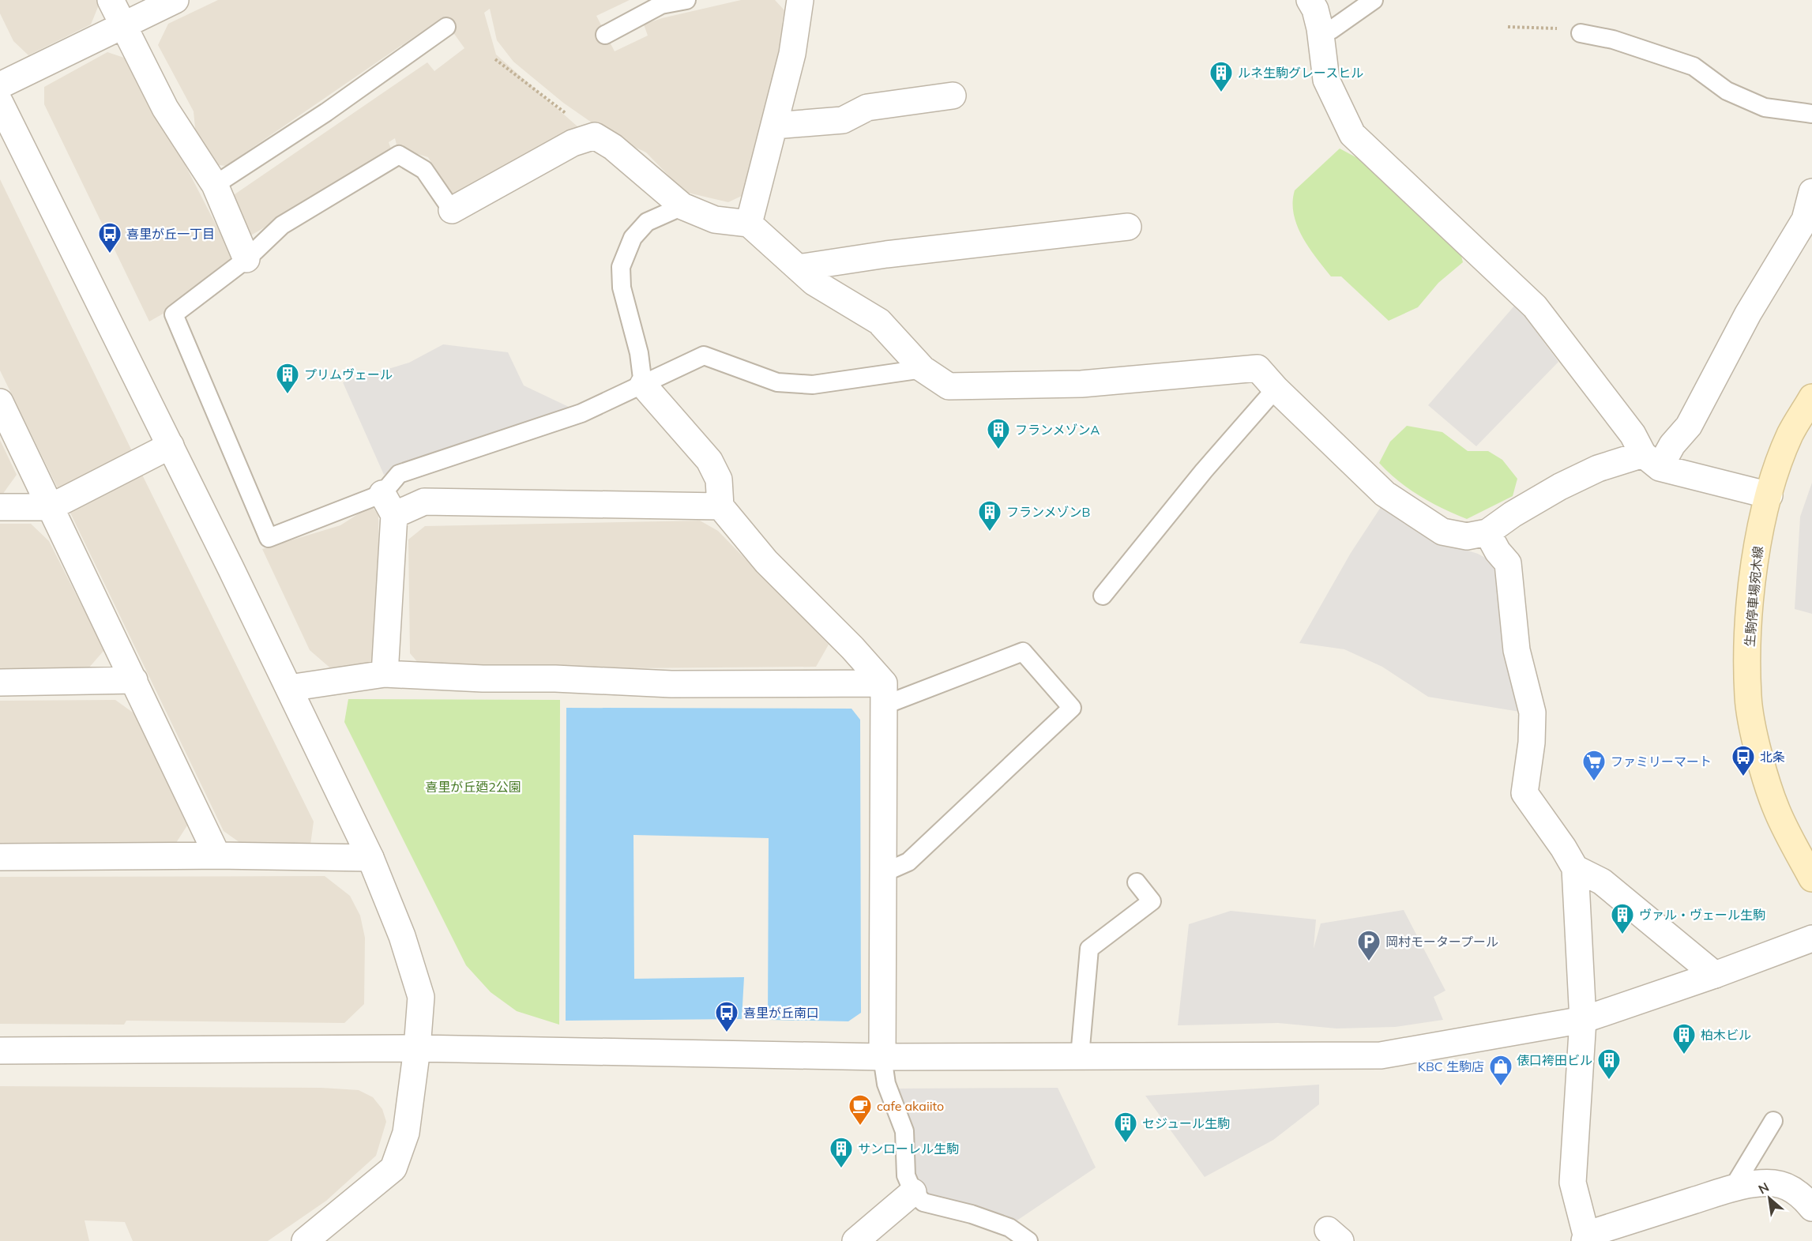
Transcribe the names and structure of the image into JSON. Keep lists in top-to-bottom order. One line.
{"streets":{"main road":["生駒停車場宛木線"]},"parks":["喜里が丘廼2公園"],"places":{"building":["ルネ生駒グレースヒル","プリムヴェール","フランメゾンA","フランメゾンB","ヴァル・ヴェール生駒","柏木ビル","俵口袴田ビル","セジュール生駒","サンローレル生駒"],"bus stop":["喜里が丘一丁目","北条","喜里が丘南口"],"supermarket":["ファミリーマート"],"parking":["岡村モータープール"],"shop":["KBC 生駒店"],"cafe":["cafe akaiito"]},"north":"top left"}
